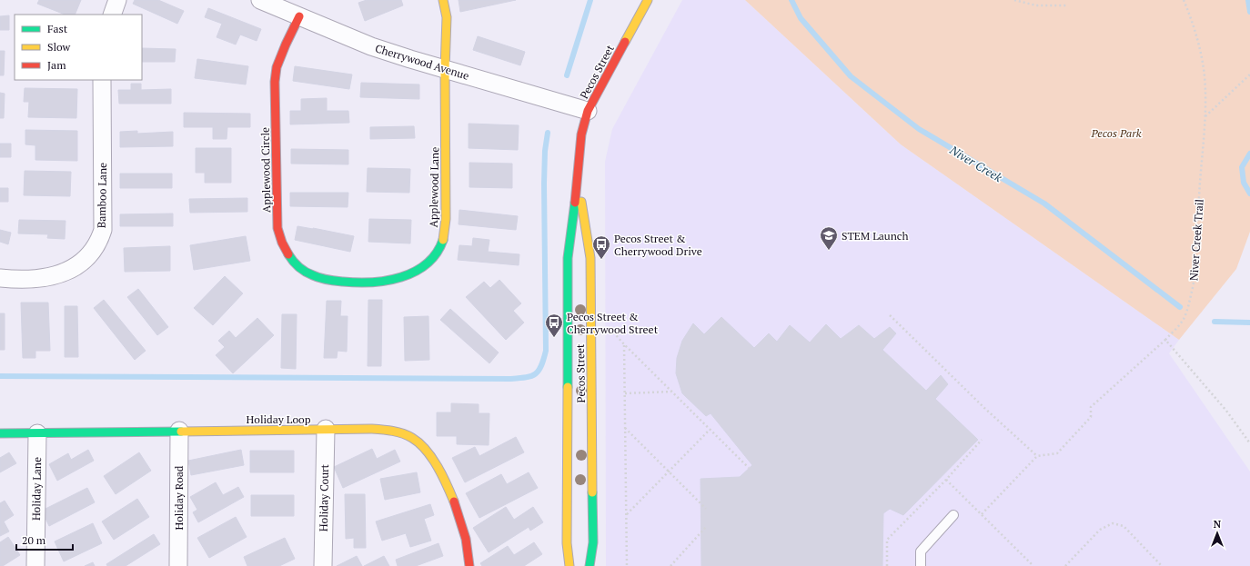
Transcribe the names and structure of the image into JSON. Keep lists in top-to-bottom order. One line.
{"streets":{"street":["Cherrywood Avenue","Pecos Street","Applewood Circle","Applewood Lane","Bamboo Lane","Holiday Loop","Holiday Lane","Holiday Road","Holiday Court"],"path":["Niver Creek Trail"]},"crossings":[["Cherrywood Avenue","Pecos Street"],["Cherrywood Avenue","Applewood Circle"],["Cherrywood Avenue","Applewood Lane"],["Applewood Circle","Applewood Lane"],["Holiday Loop","Holiday Lane"],["Holiday Loop","Holiday Road"],["Holiday Loop","Holiday Court"]],"water":["Niver Creek"],"parks":["Pecos Park"],"places":{"school or university":["STEM Launch"],"bus stop":["Pecos Street & Cherrywood Drive","Pecos Street & Cherrywood Street"]},"legend":["Fast","Slow","Jam"],"scale_bar":"20 m","north":"top"}
